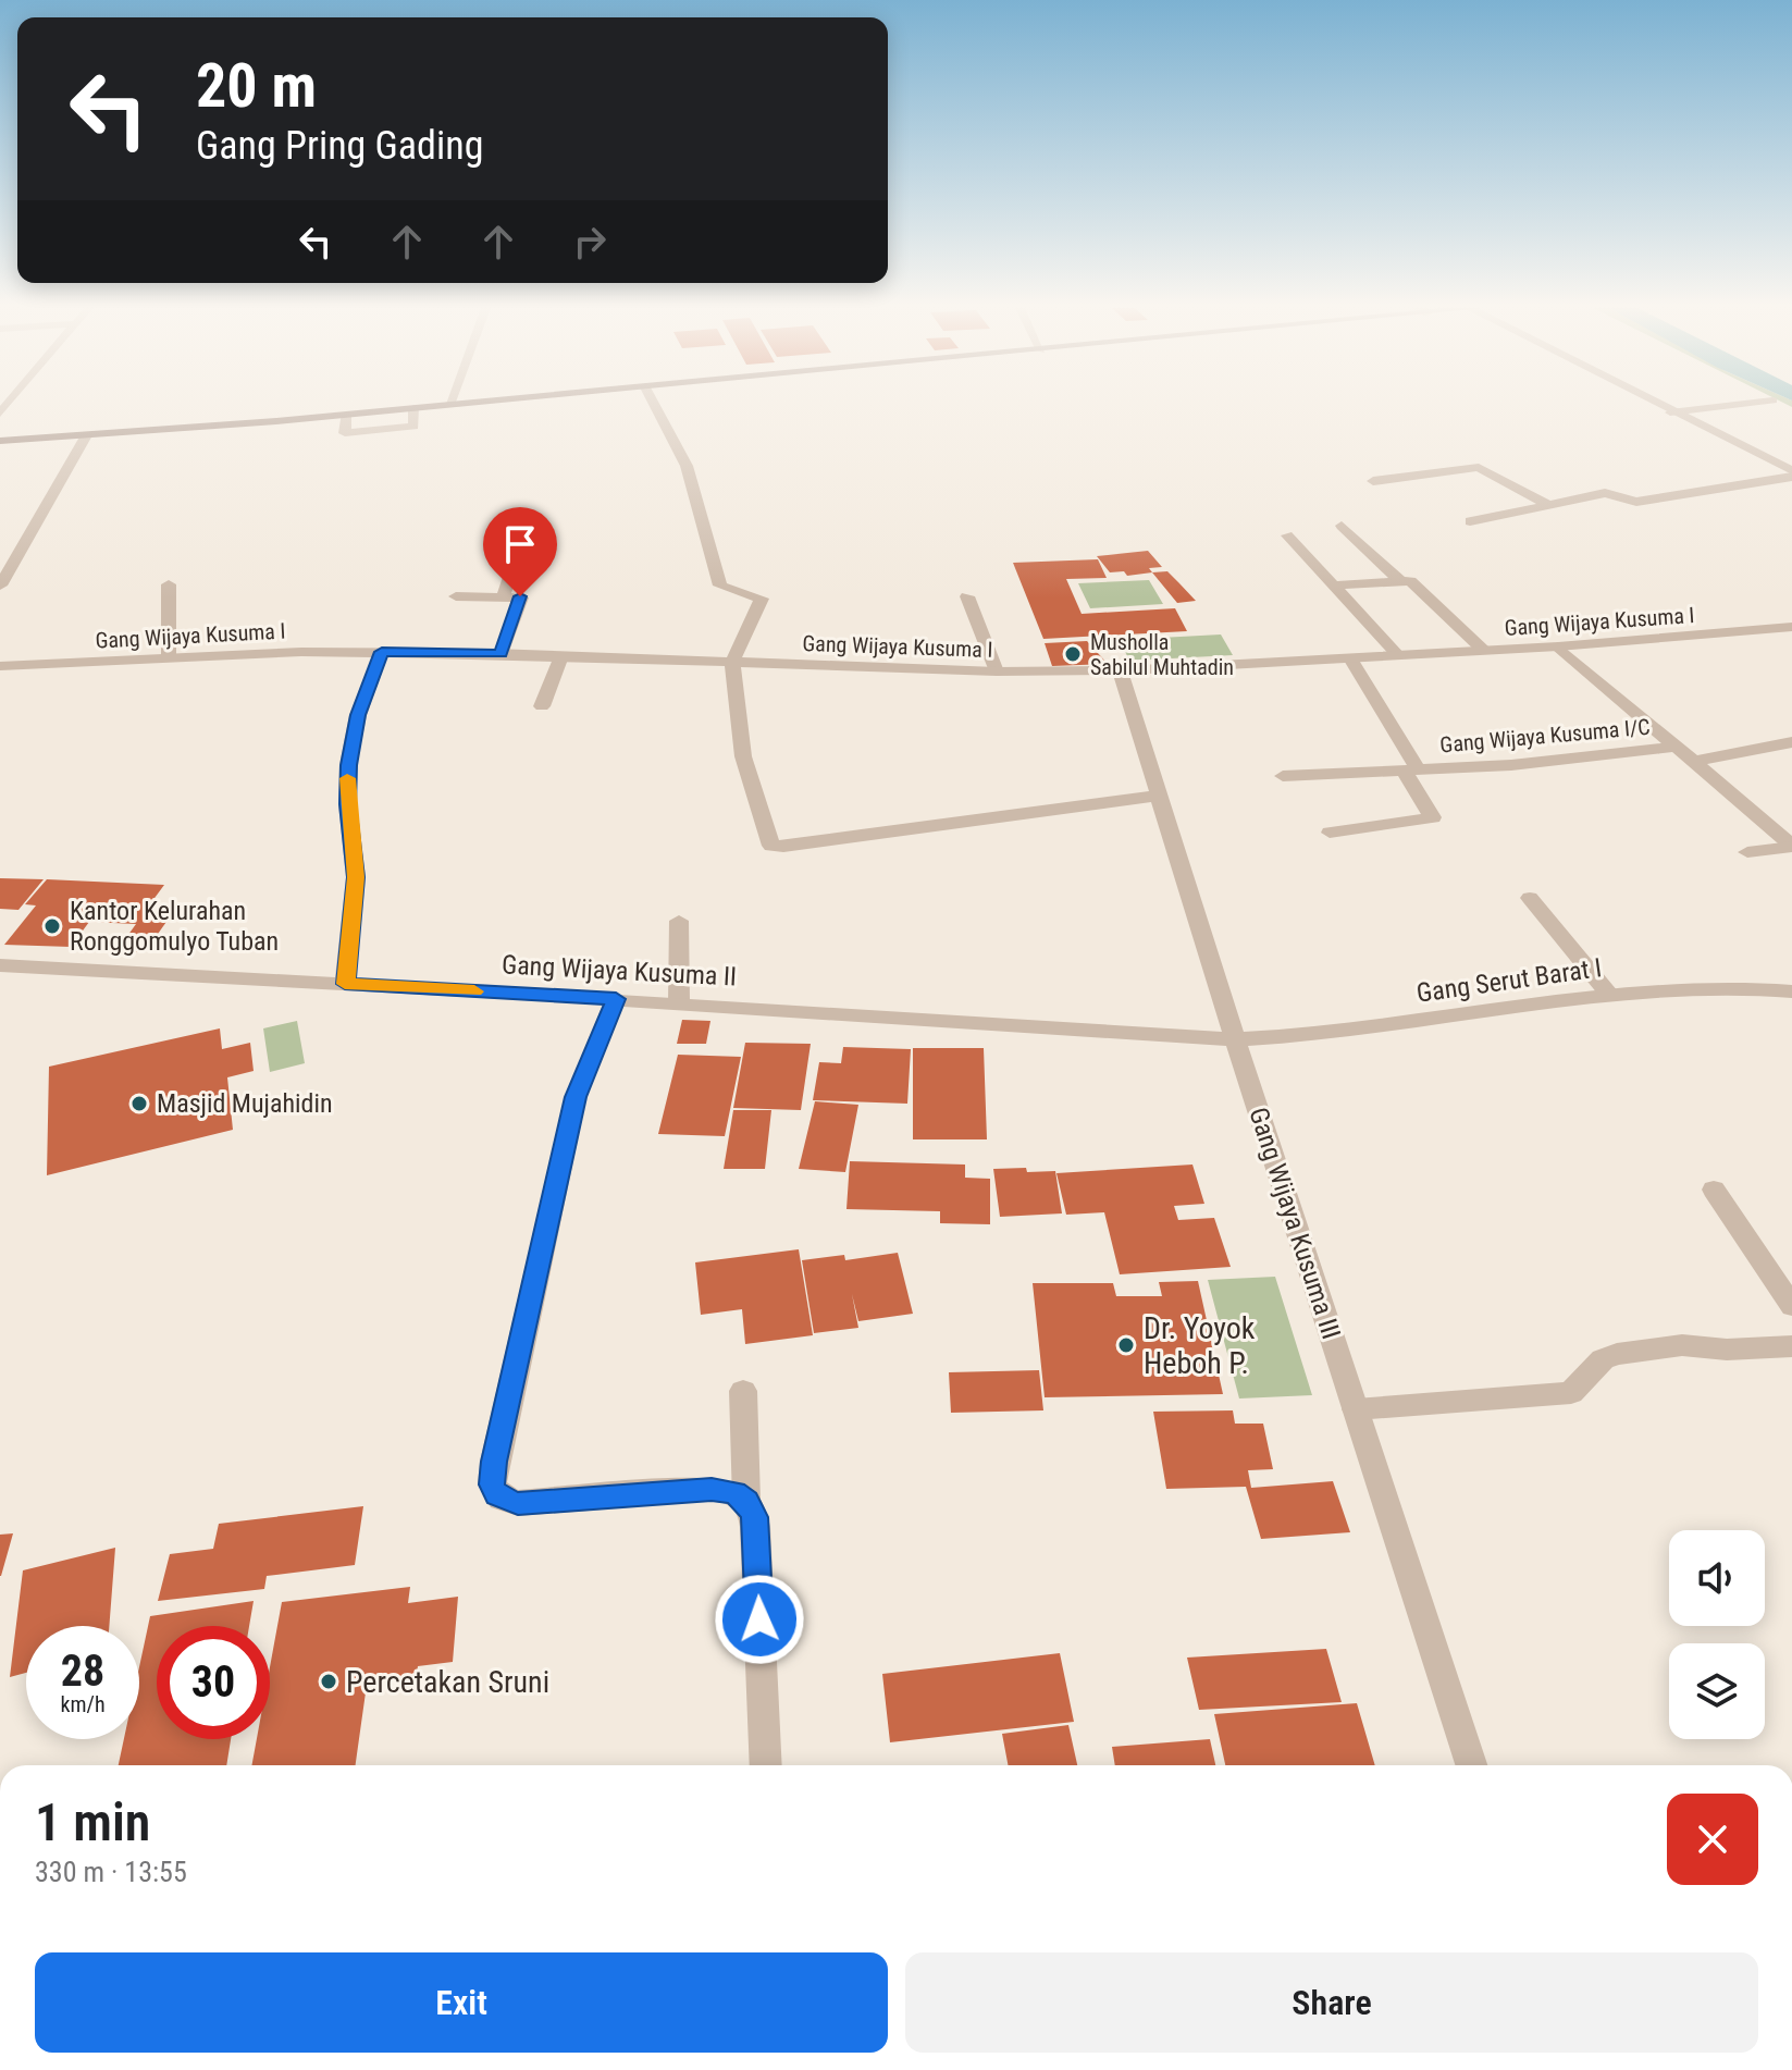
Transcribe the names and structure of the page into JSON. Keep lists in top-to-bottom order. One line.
{"streets":{"street":["Gang Wijaya Kusuma I","Gang Wijaya Kusuma I/C","Gang Wijaya Kusuma II","Gang Serut Barat I","Gang Wijaya Kusuma III"]},"crossings":[["Gang Wijaya Kusuma I","Gang Wijaya Kusuma I/C"],["Gang Wijaya Kusuma I","Gang Wijaya Kusuma III"],["Gang Wijaya Kusuma II","Gang Serut Barat I"],["Gang Wijaya Kusuma II","Gang Wijaya Kusuma III"],["Gang Serut Barat I","Gang Wijaya Kusuma III"]],"places":["Musholla Sabilul Muhtadin","Kantor Kelurahan Ronggomulyo Tuban","Masjid Mujahidin","Dr. Yoyok Heboh P.","Percetakan Sruni"],"page":{"turn":["20 m","Gang Pring Gading"],"speed":"28 km/h","limit":"30","heading":["1 min","330 m · 13:55"],"buttons":["Exit","Share"]}}
